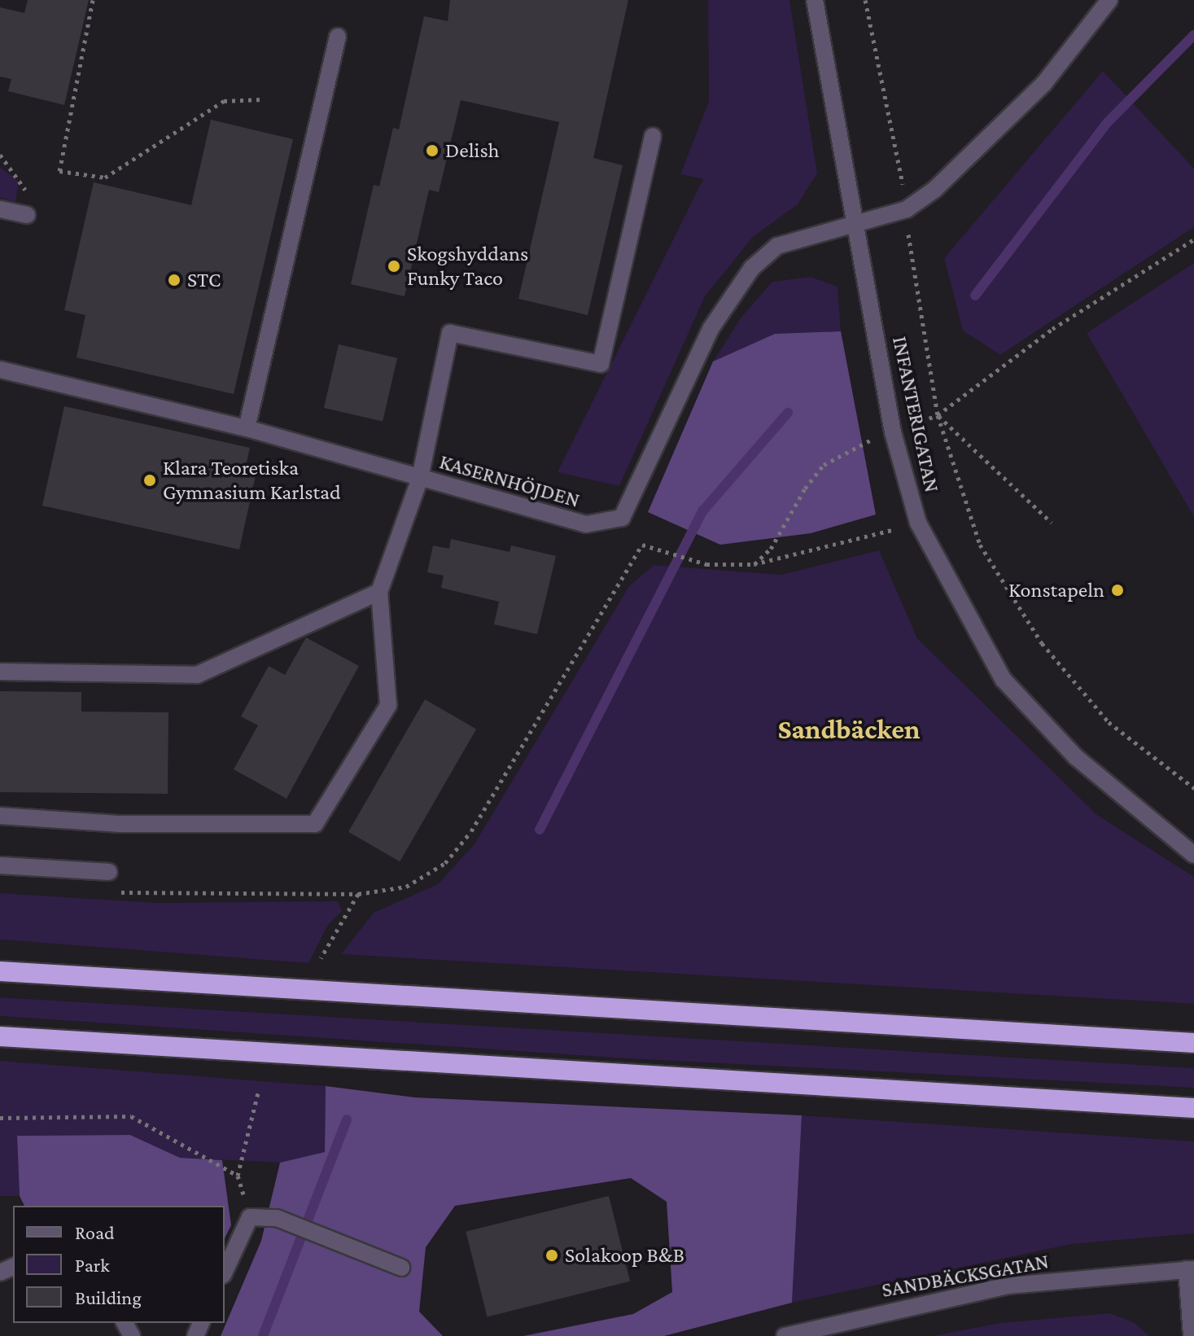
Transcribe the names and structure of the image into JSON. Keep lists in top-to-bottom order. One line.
{"streets":{"street":["INFANTERIGATAN","KASERNHÖJDEN","SANDBÄCKSGATAN"]},"crossings":[["INFANTERIGATAN","KASERNHÖJDEN"]],"districts":["Sandbäcken"],"places":["Delish","Skogshyddans Funky Taco","STC","Klara Teoretiska Gymnasium Karlstad","Konstapeln","Solakoop B&B"],"legend":["Road","Park","Building"]}
